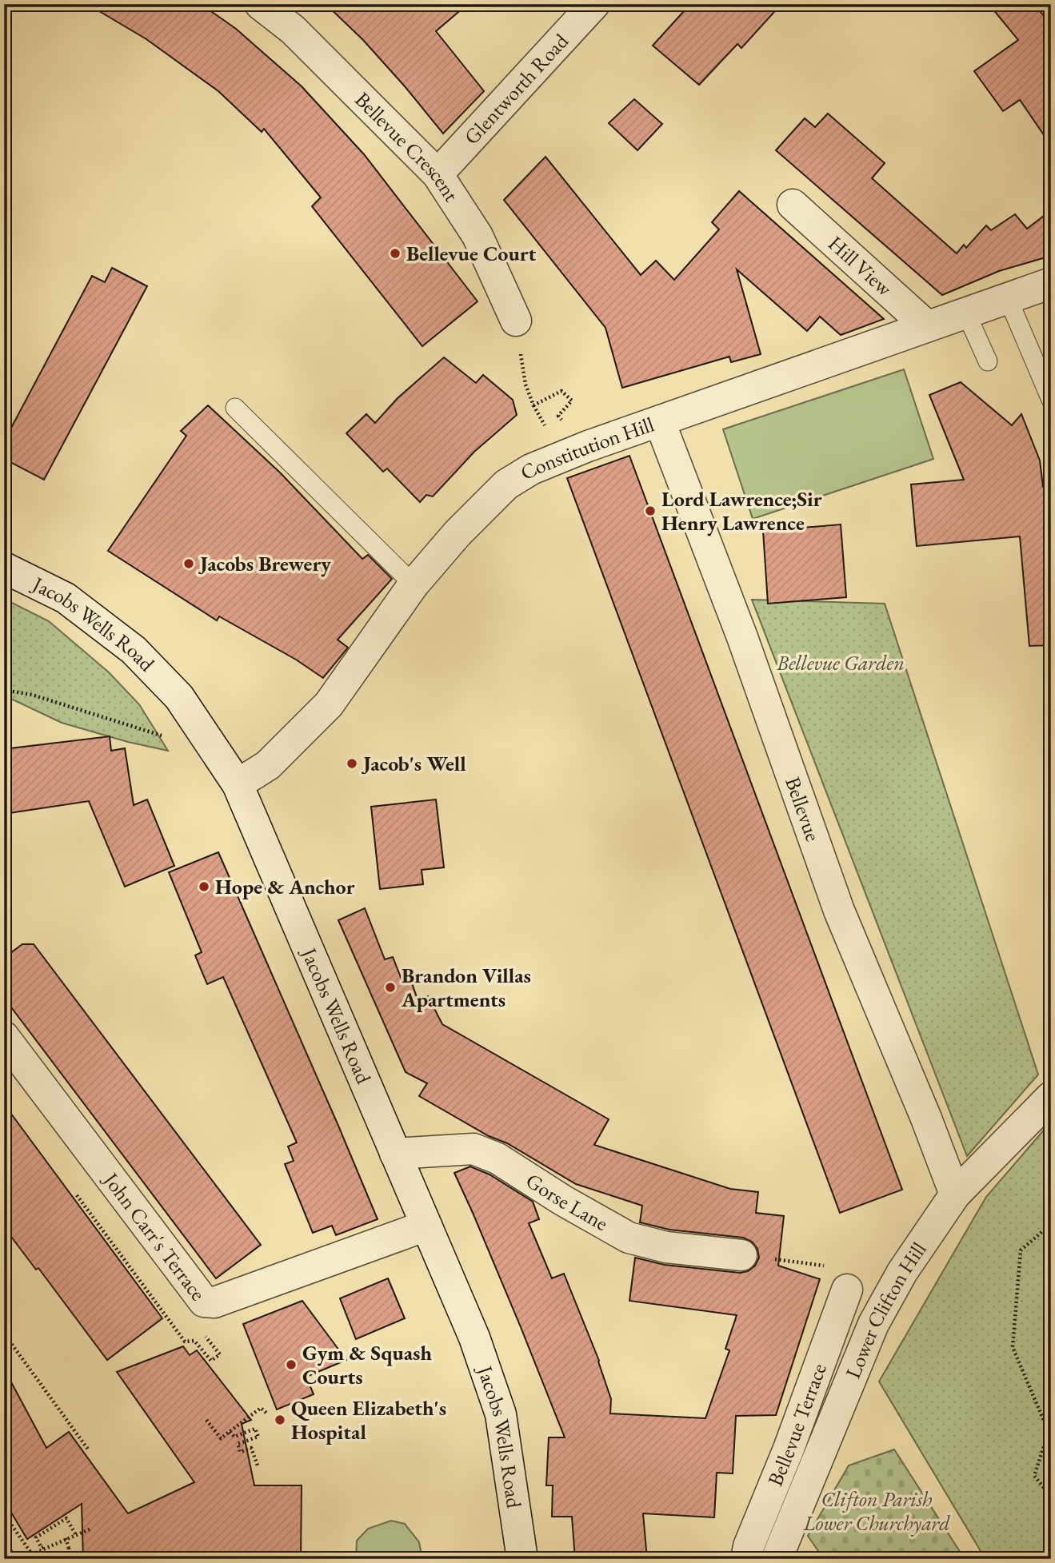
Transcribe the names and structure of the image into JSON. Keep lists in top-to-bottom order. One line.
{"streets":{"street":["Glentworth Road","Bellevue Crescent","Hill View","Constitution Hill","Jacobs Wells Road","Bellevue","Gorse Lane","John Carr's Terrace","Lower Clifton Hill","Bellevue Terrace"]},"crossings":[["Glentworth Road","Bellevue Crescent"],["Hill View","Constitution Hill"],["Constitution Hill","Jacobs Wells Road"],["Constitution Hill","Bellevue"],["Jacobs Wells Road","Gorse Lane"],["Jacobs Wells Road","John Carr's Terrace"],["Bellevue","Lower Clifton Hill"]],"parks":["Bellevue Garden","Clifton Parish Lower Churchyard"],"places":["Bellevue Court","Lord Lawrence;Sir Henry Lawrence","Jacobs Brewery","Jacob's Well","Hope & Anchor","Brandon Villas Apartments","Gym & Squash Courts","Queen Elizabeth's Hospital"]}
